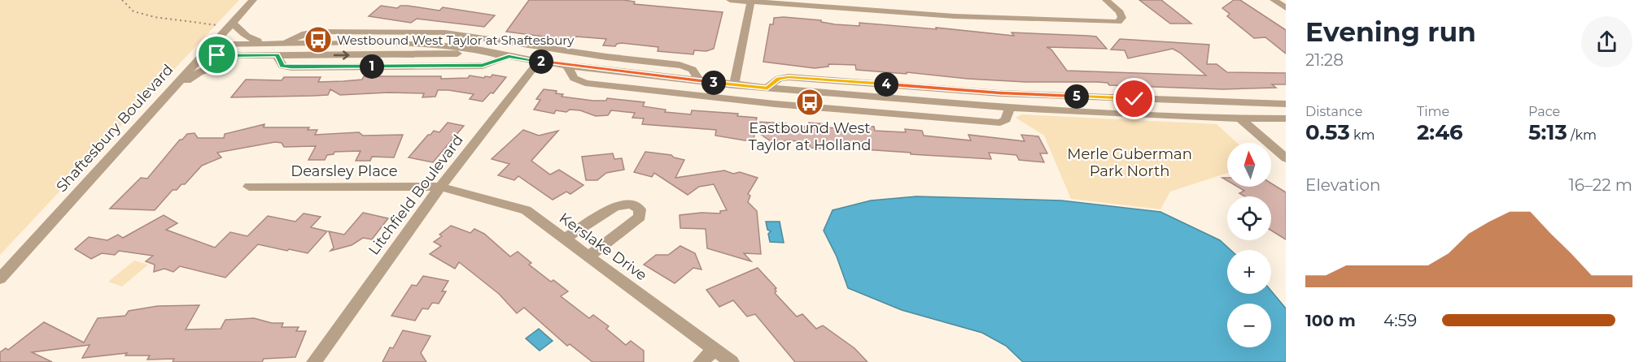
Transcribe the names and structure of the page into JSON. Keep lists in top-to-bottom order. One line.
{"streets":{"street":["Shaftesbury Boulevard","Dearsley Place","Litchfield Boulevard","Kerslake Drive"]},"crossings":[["Dearsley Place","Litchfield Boulevard"],["Dearsley Place","Kerslake Drive"],["Litchfield Boulevard","Kerslake Drive"]],"parks":["Merle Guberman Park North"],"places":{"bus stop":["Westbound West Taylor at Shaftesbury","Eastbound West Taylor at Holland"]},"north":"top","page":{"heading":["Evening run","21:28"],"pins":["2","1","3","4","5"],"stats":[["Distance","0.53 km"],["Time","2:46"],["Pace","5:13 /km"]],"map_buttons":["+","−"],"chart":["Elevation","16–22 m"],"list":[{"name":"100 m","note":"4:59"}]}}
